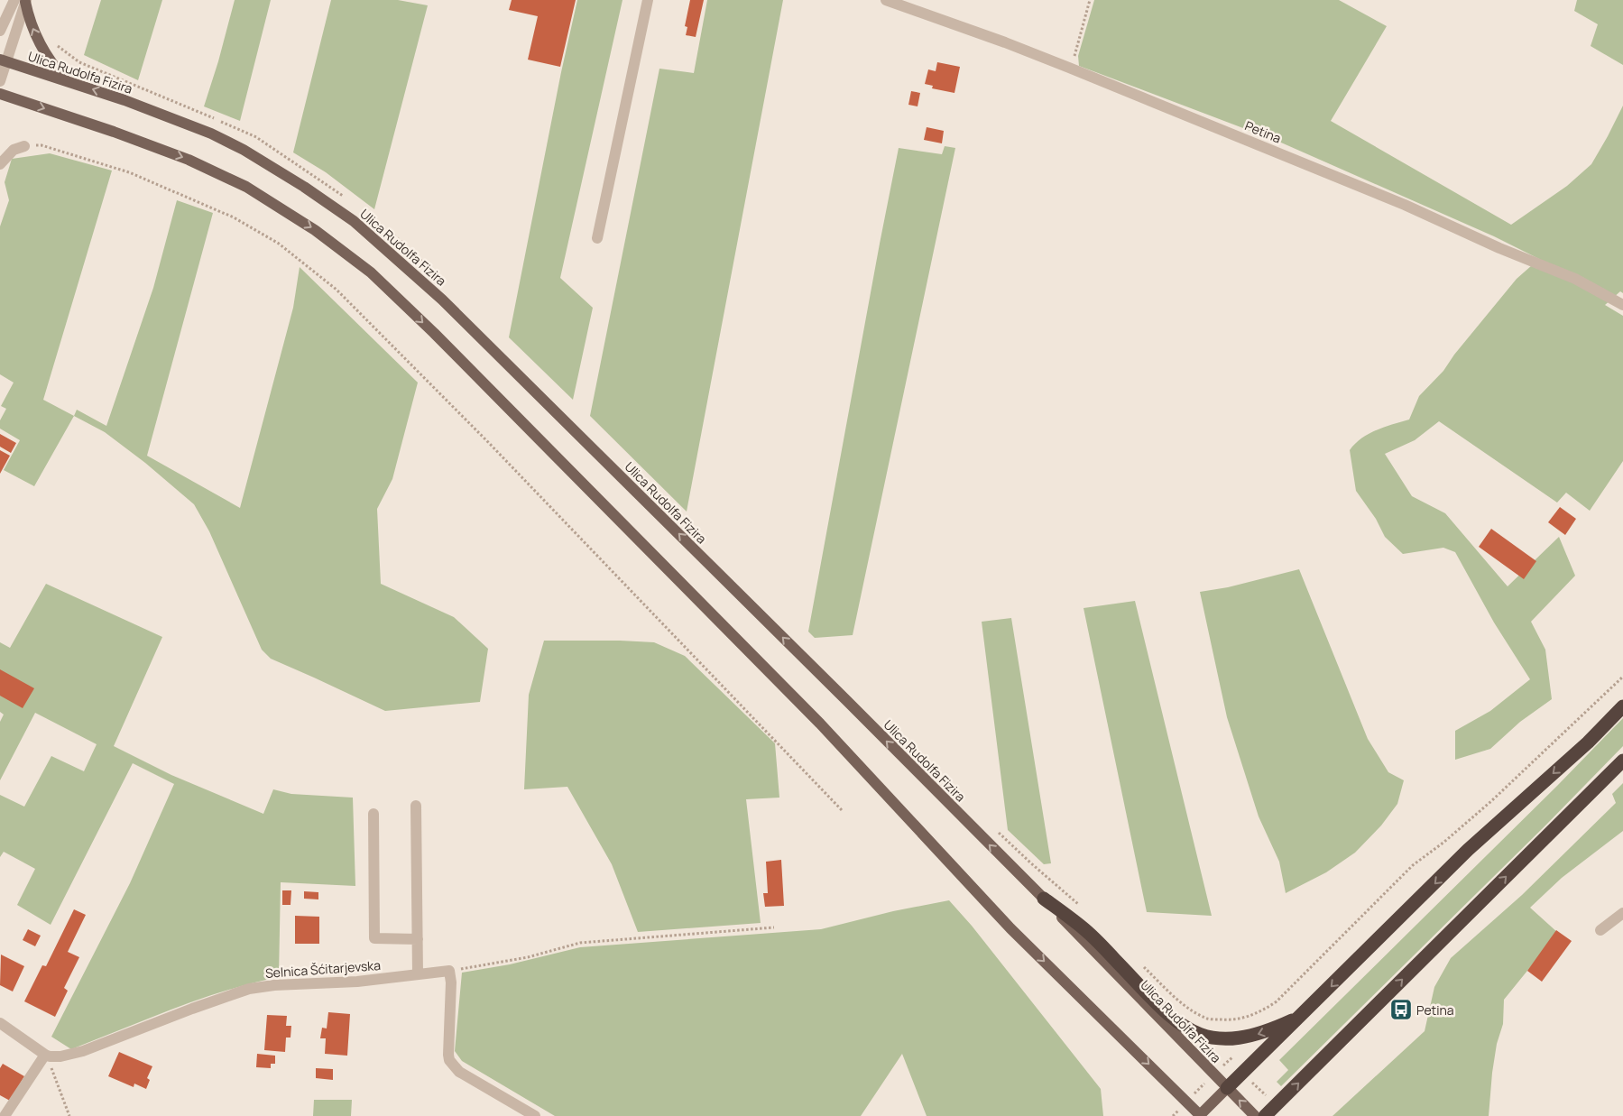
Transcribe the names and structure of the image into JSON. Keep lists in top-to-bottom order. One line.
{"streets":{"main road":["Ulica Rudolfa Fizira"],"street":["Petina","Selnica Šćitarjevska"]},"places":{"bus stop":["Petina"]}}
